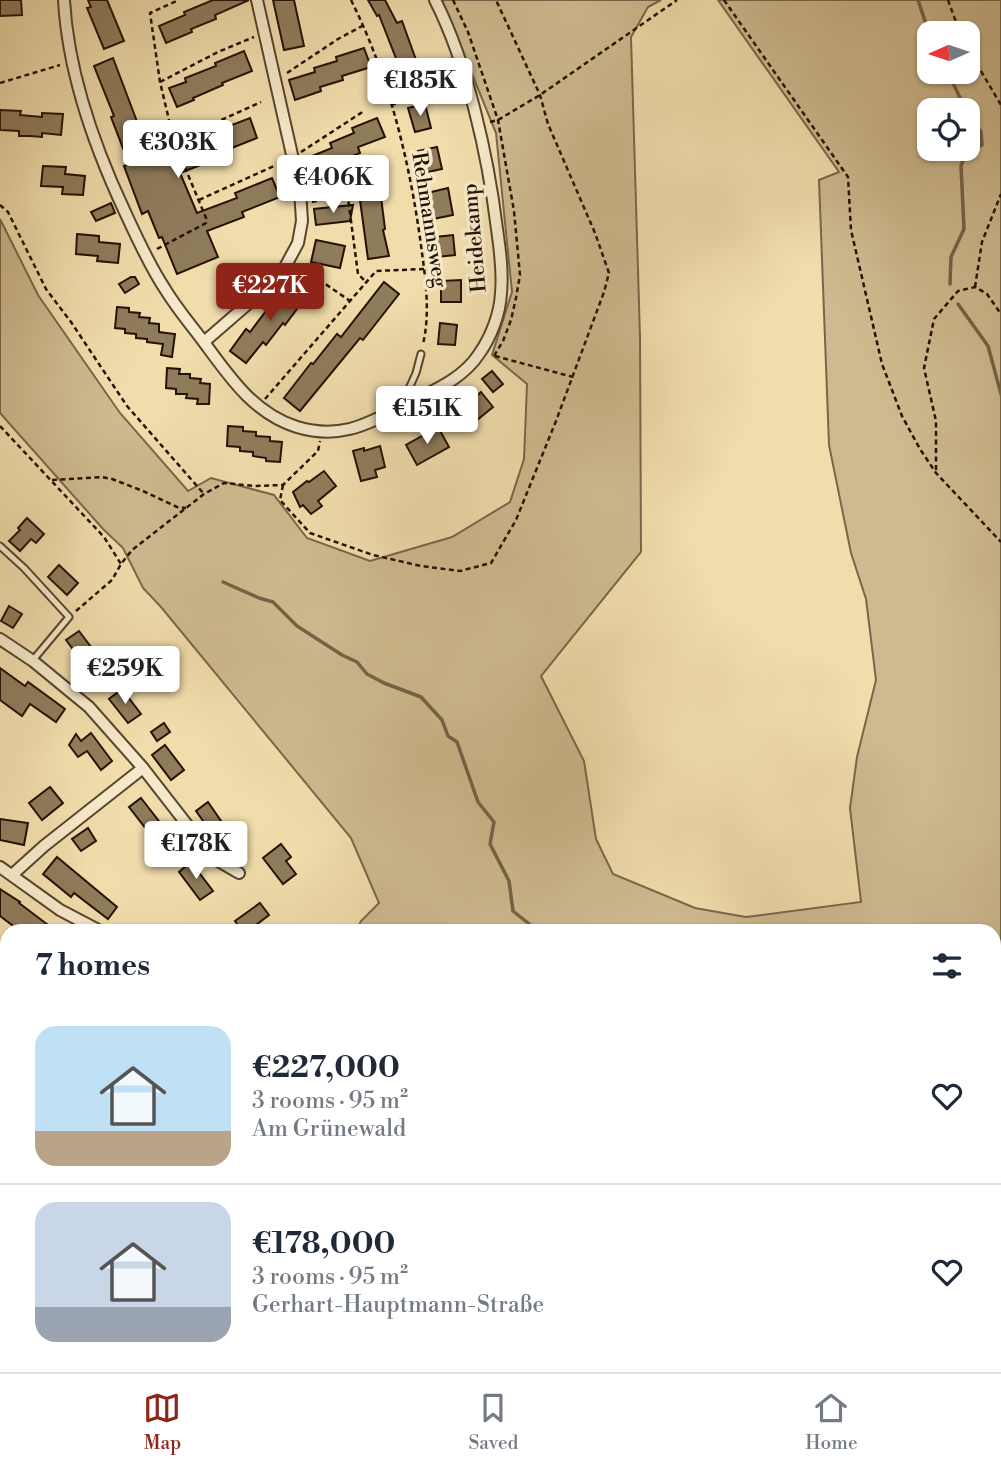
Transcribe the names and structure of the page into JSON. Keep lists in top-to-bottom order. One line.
{"streets":{"street":["Heidekamp"],"path":["Rehmannsweg"]},"north":"left","page":{"price":["€185K","€303K","€406K","€227K","€151K","€259K","€178K"],"heading":"7 homes","list":[{"name":"€227,000","note":"3 rooms · 95 m² · Am Grünewald"},{"name":"€178,000","note":"3 rooms · 95 m² · Gerhart-Hauptmann-Straße"}],"tabs":["Map","Saved","Home"]}}
